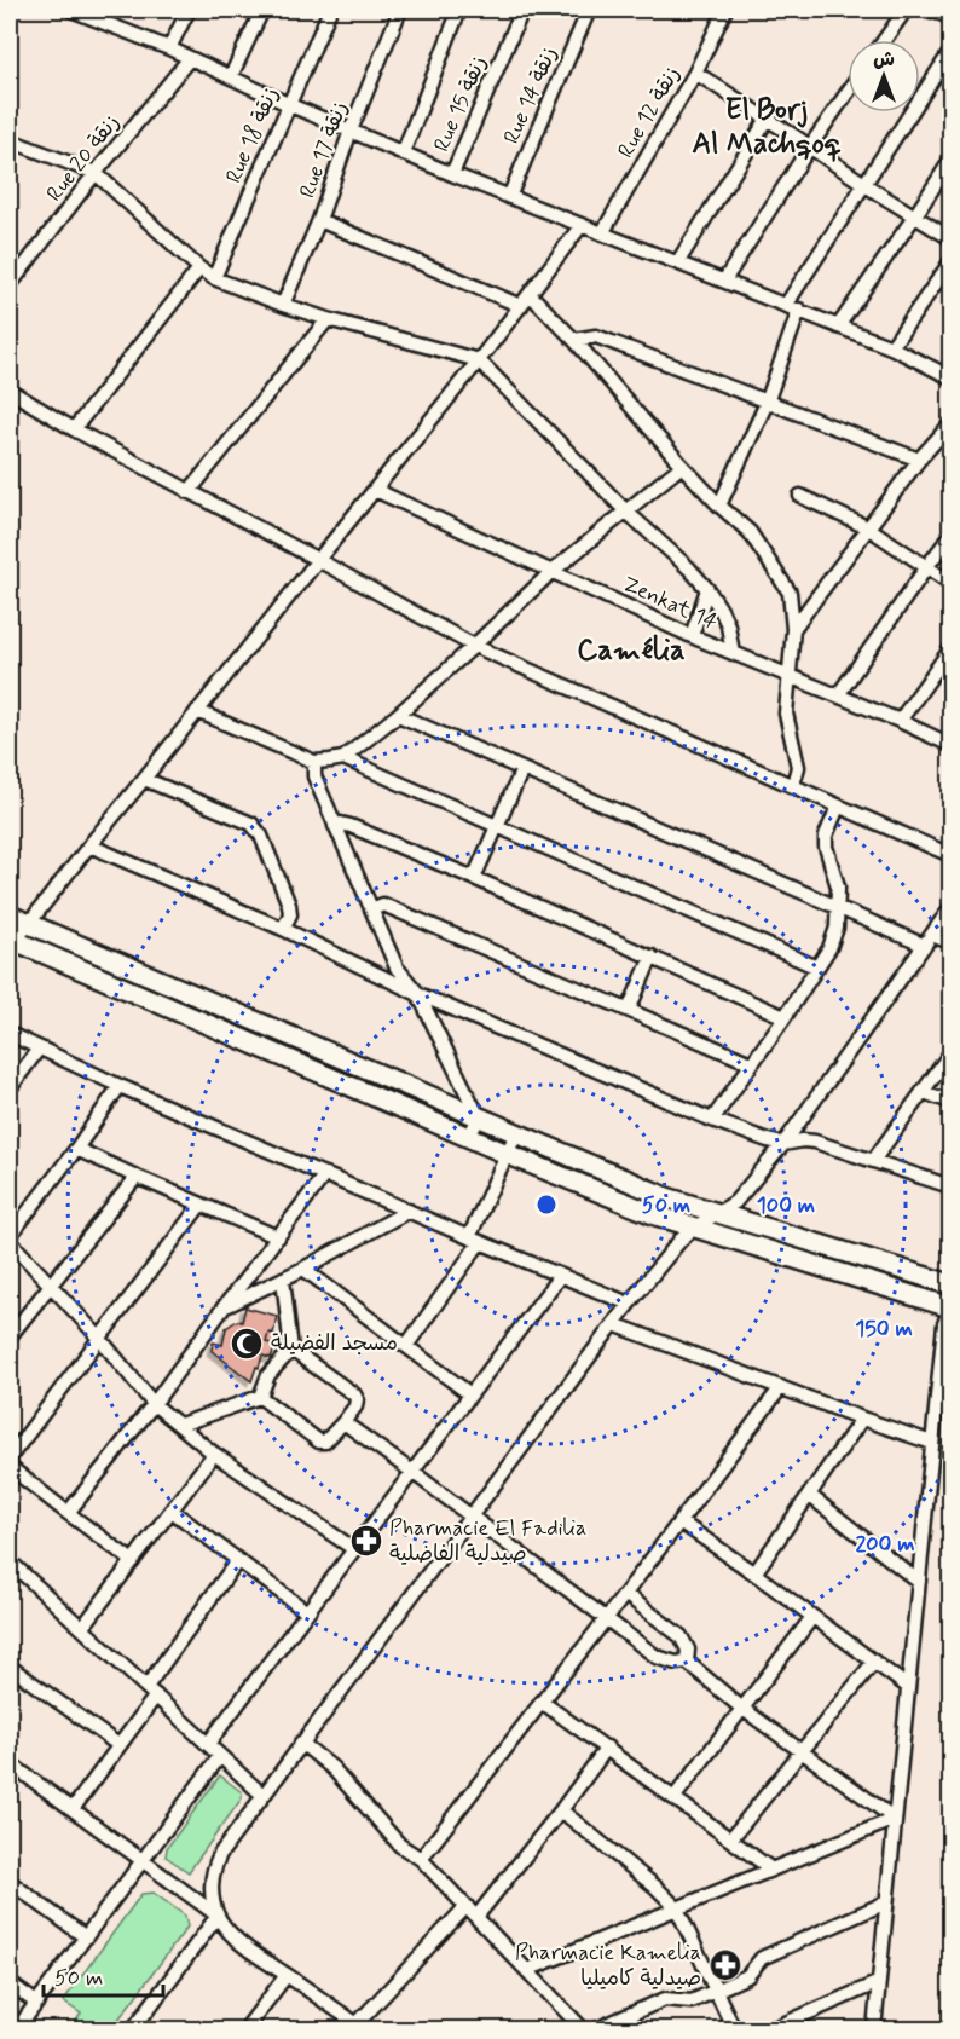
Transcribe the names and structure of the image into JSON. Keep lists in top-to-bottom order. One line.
{"streets":{"street":["Rue 14 زنقة","Rue 15 زنقة","Rue 12 زنقة","Rue 18 زنقة","Rue 17 زنقة","Rue 20 زنقة","Zenkat 14"]},"districts":["El Borj Al Machqoq","Camélia"],"places":{"mosque":["مسجد الفضيلة"],"pharmacy":["Pharmacie El Fadilia صيدلية الفاضلية","Pharmacie Kamelia صيدلية كاميليا"]},"scale_bar":"50 m","north":"top","rings":["50 m","100 m","150 m","200 m"]}
